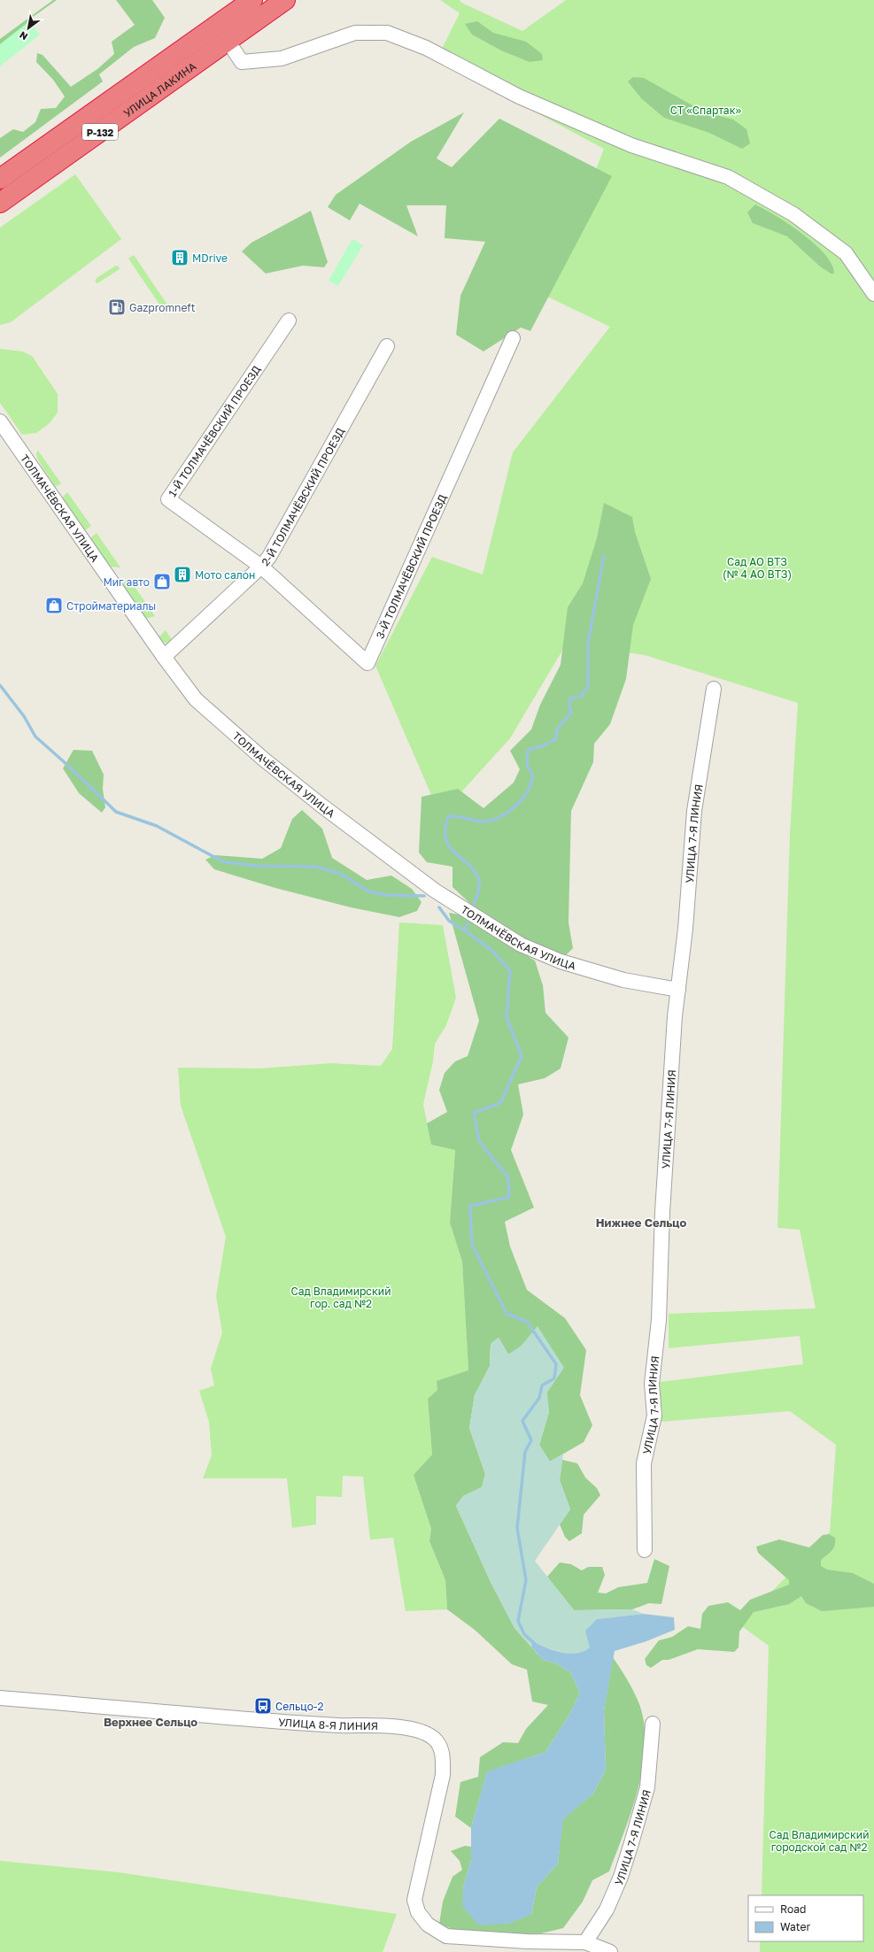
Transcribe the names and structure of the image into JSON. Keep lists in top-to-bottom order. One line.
{"streets":{"highway":["УЛИЦА ЛАКИНА","Р-132"],"street":["1-Й ТОЛМАЧЁВСКИЙ ПРОЕЗД","2-Й ТОЛМАЧЁВСКИЙ ПРОЕЗД","ТОЛМАЧЁВСКАЯ УЛИЦА","3-Й ТОЛМАЧЁВСКИЙ ПРОЕЗД","УЛИЦА 7-Я ЛИНИЯ","УЛИЦА 8-Я ЛИНИЯ"]},"crossings":[["1-Й ТОЛМАЧЁВСКИЙ ПРОЕЗД","2-Й ТОЛМАЧЁВСКИЙ ПРОЕЗД"],["1-Й ТОЛМАЧЁВСКИЙ ПРОЕЗД","3-Й ТОЛМАЧЁВСКИЙ ПРОЕЗД"],["2-Й ТОЛМАЧЁВСКИЙ ПРОЕЗД","ТОЛМАЧЁВСКАЯ УЛИЦА"],["2-Й ТОЛМАЧЁВСКИЙ ПРОЕЗД","3-Й ТОЛМАЧЁВСКИЙ ПРОЕЗД"],["ТОЛМАЧЁВСКАЯ УЛИЦА","УЛИЦА 7-Я ЛИНИЯ"],["УЛИЦА 7-Я ЛИНИЯ","УЛИЦА 8-Я ЛИНИЯ"]],"districts":["Нижнее Сельцо","Верхнее Сельцо"],"parks":["СТ «Спартак»","Сад АО ВТЗ (№ 4 АО ВТЗ)","Сад Владимирский гор. сад №2","Сад Владимирский городской сад №2"],"places":{"building":["MDrive","Мото салон"],"fuel station":["Gazpromneft"],"shop":["Миг авто","Стройматериалы"],"bus stop":["Сельцо-2"]},"legend":["Road","Water"],"north":"bottom left"}
